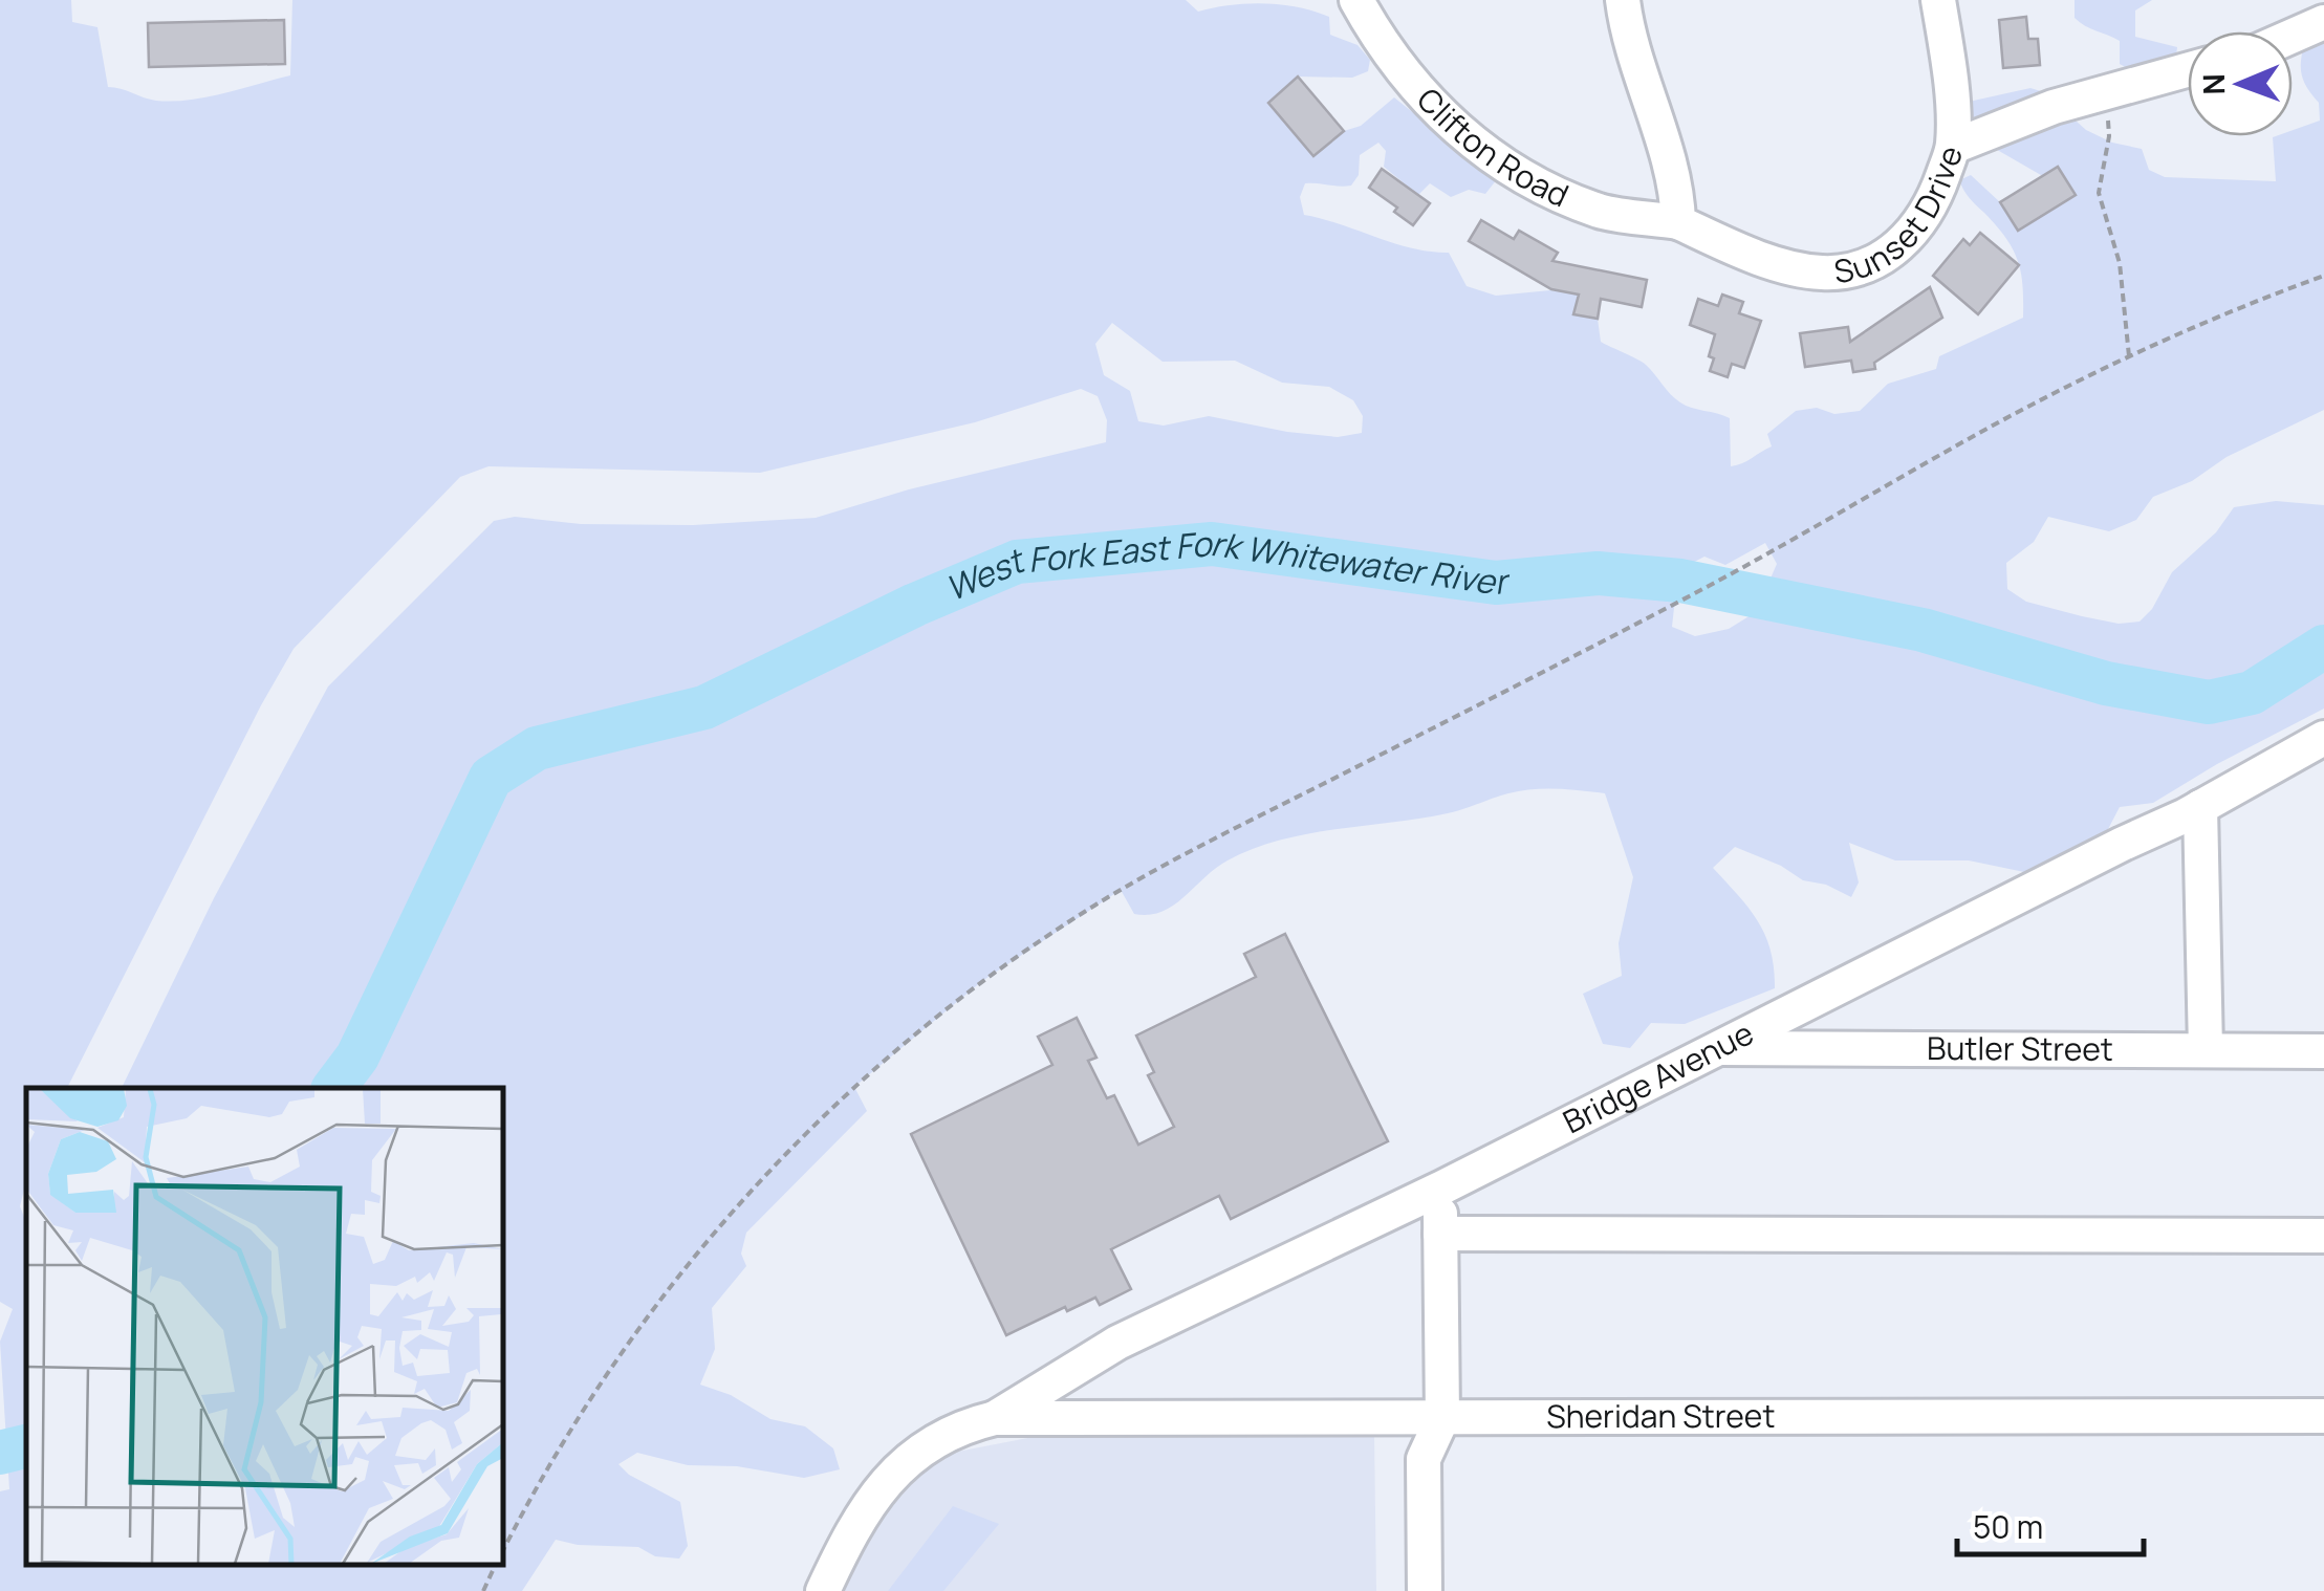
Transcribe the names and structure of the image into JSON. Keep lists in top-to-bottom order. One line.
{"streets":{"street":["Clifton Road","Sunset Drive","Butler Street","Bridge Avenue","Sheridan Street"]},"crossings":[["Clifton Road","Sunset Drive"],["Butler Street","Bridge Avenue"],["Bridge Avenue","Sheridan Street"]],"water":["West Fork East Fork Whitewater River"],"scale_bar":"50 m","north":"left"}
